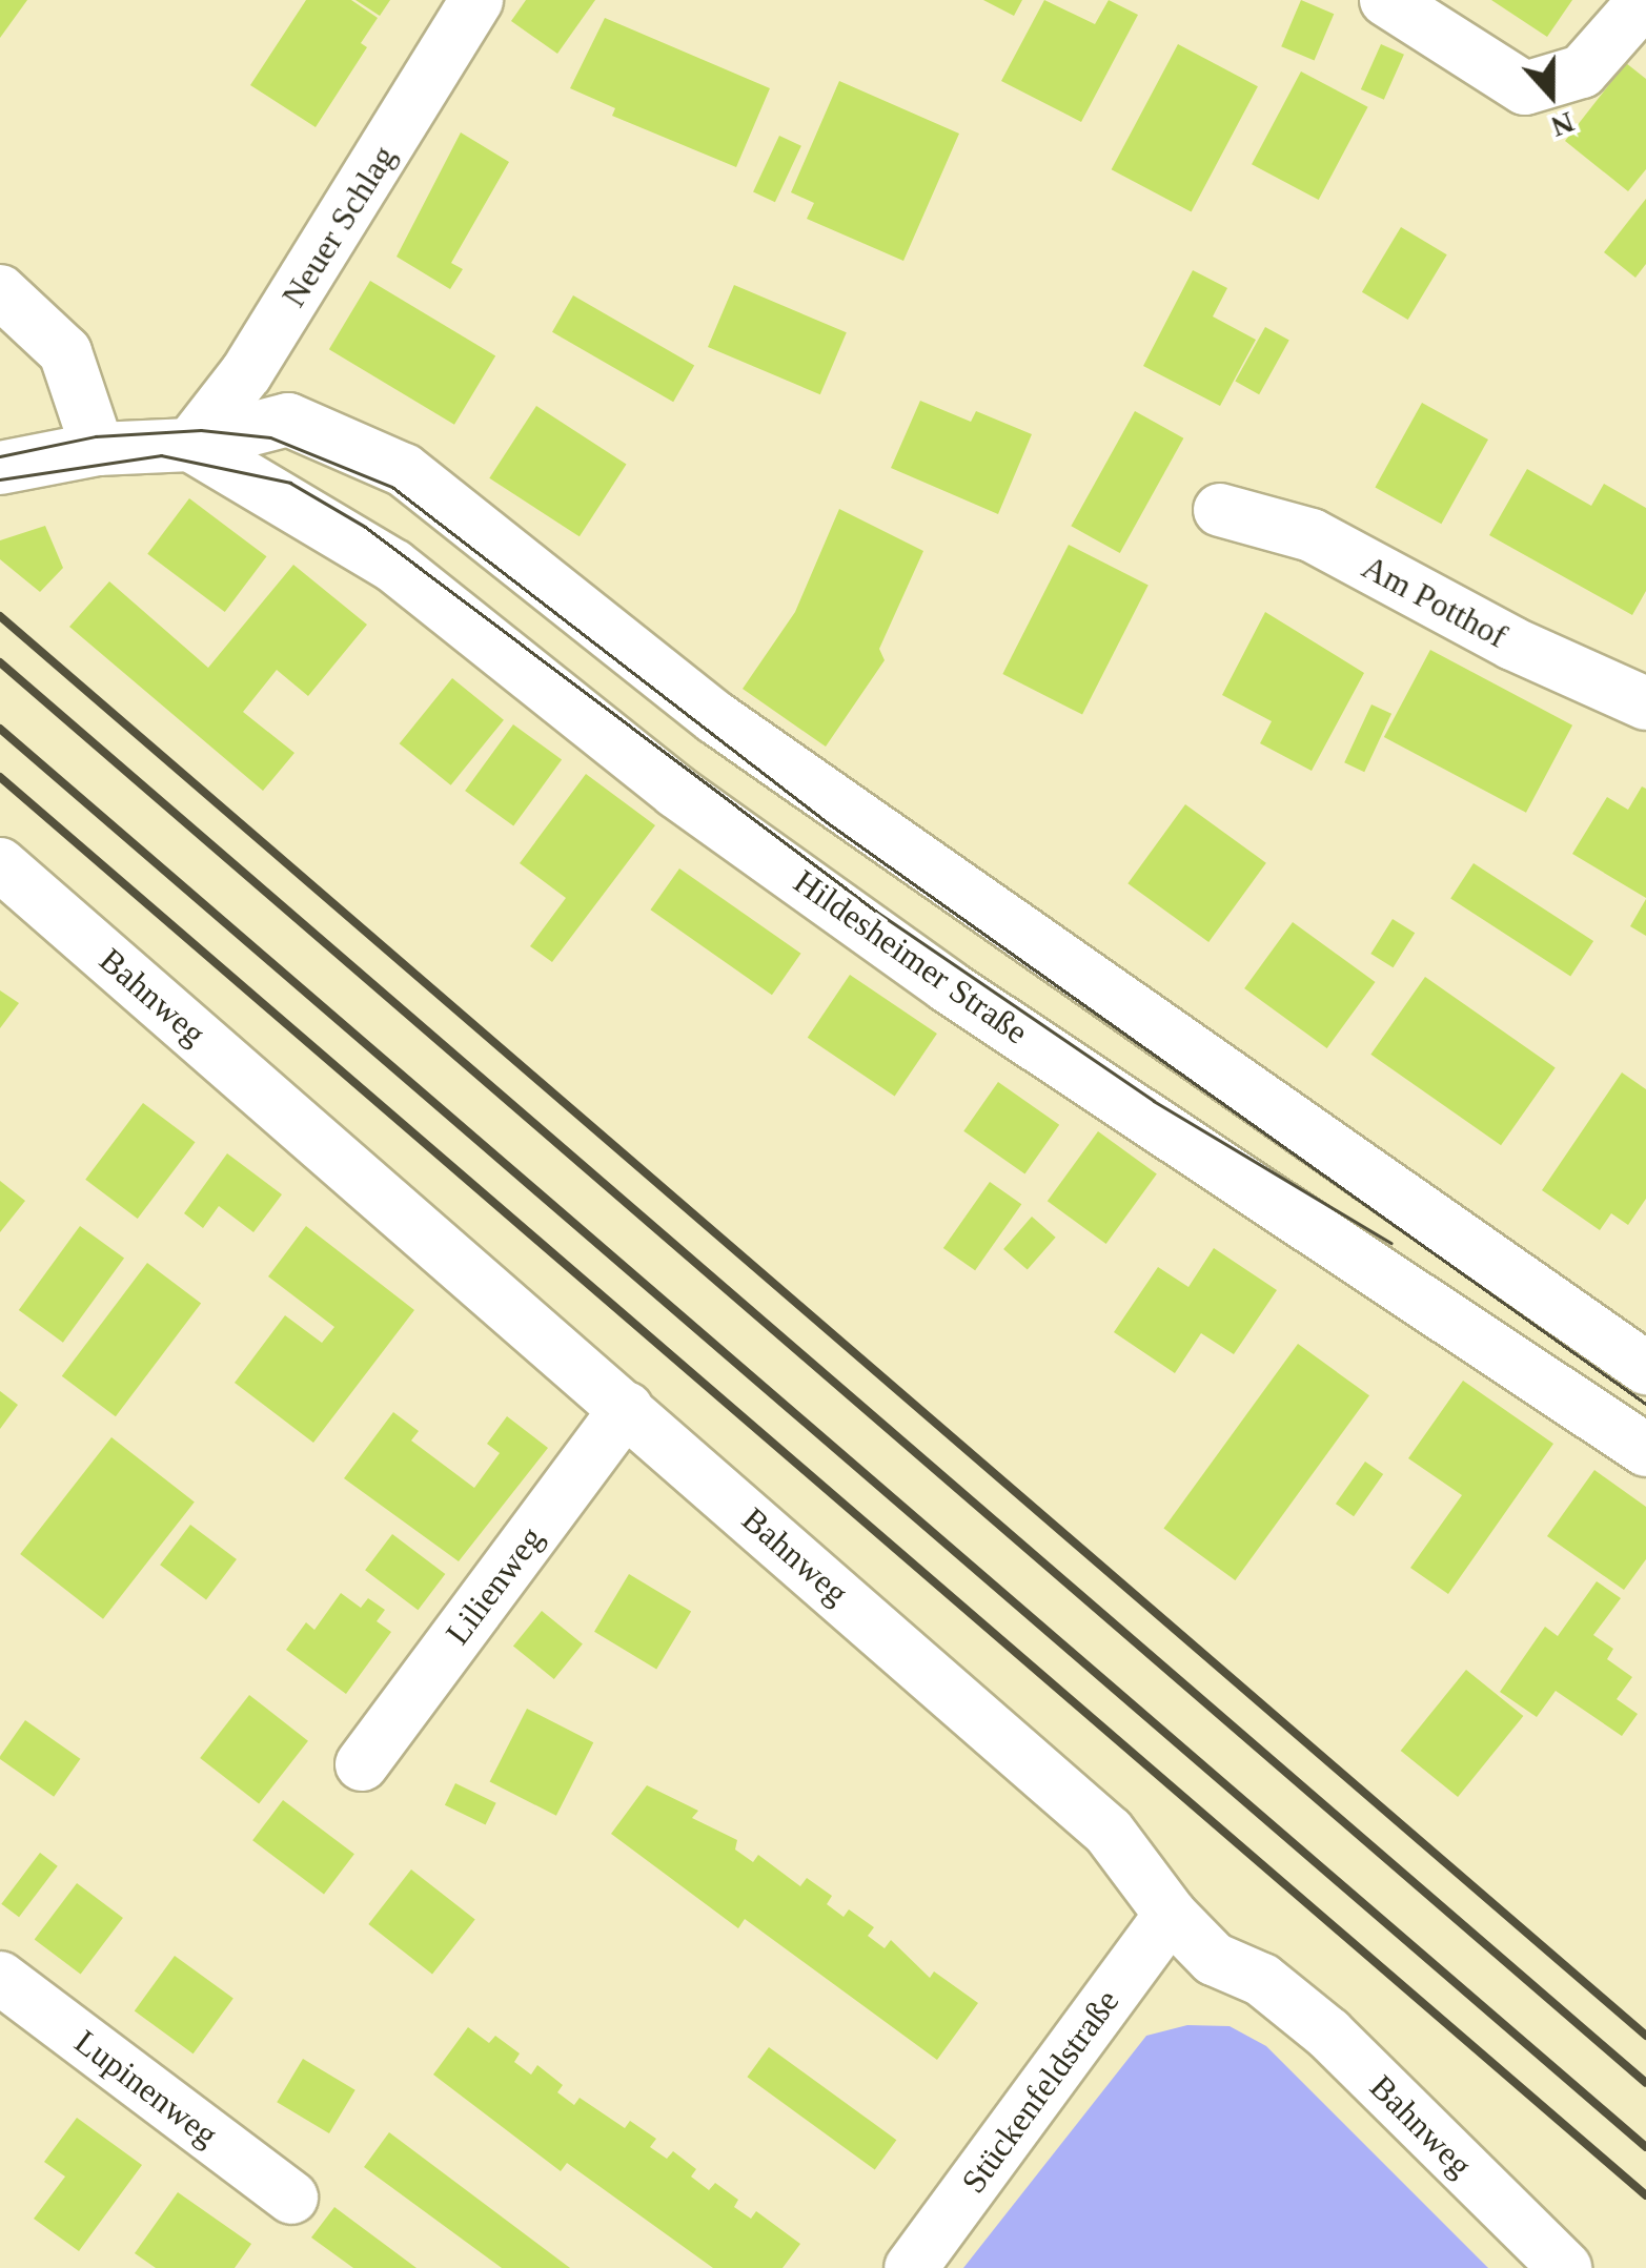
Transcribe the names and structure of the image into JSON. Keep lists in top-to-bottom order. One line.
{"streets":{"street":["Neuer Schlag","Am Potthof","Hildesheimer Straße","Bahnweg","Lilienweg","Lupinenweg","Stückenfeldstraße"]},"crossings":[["Neuer Schlag","Hildesheimer Straße"],["Bahnweg","Lilienweg"],["Bahnweg","Stückenfeldstraße"]],"north":"bottom"}
